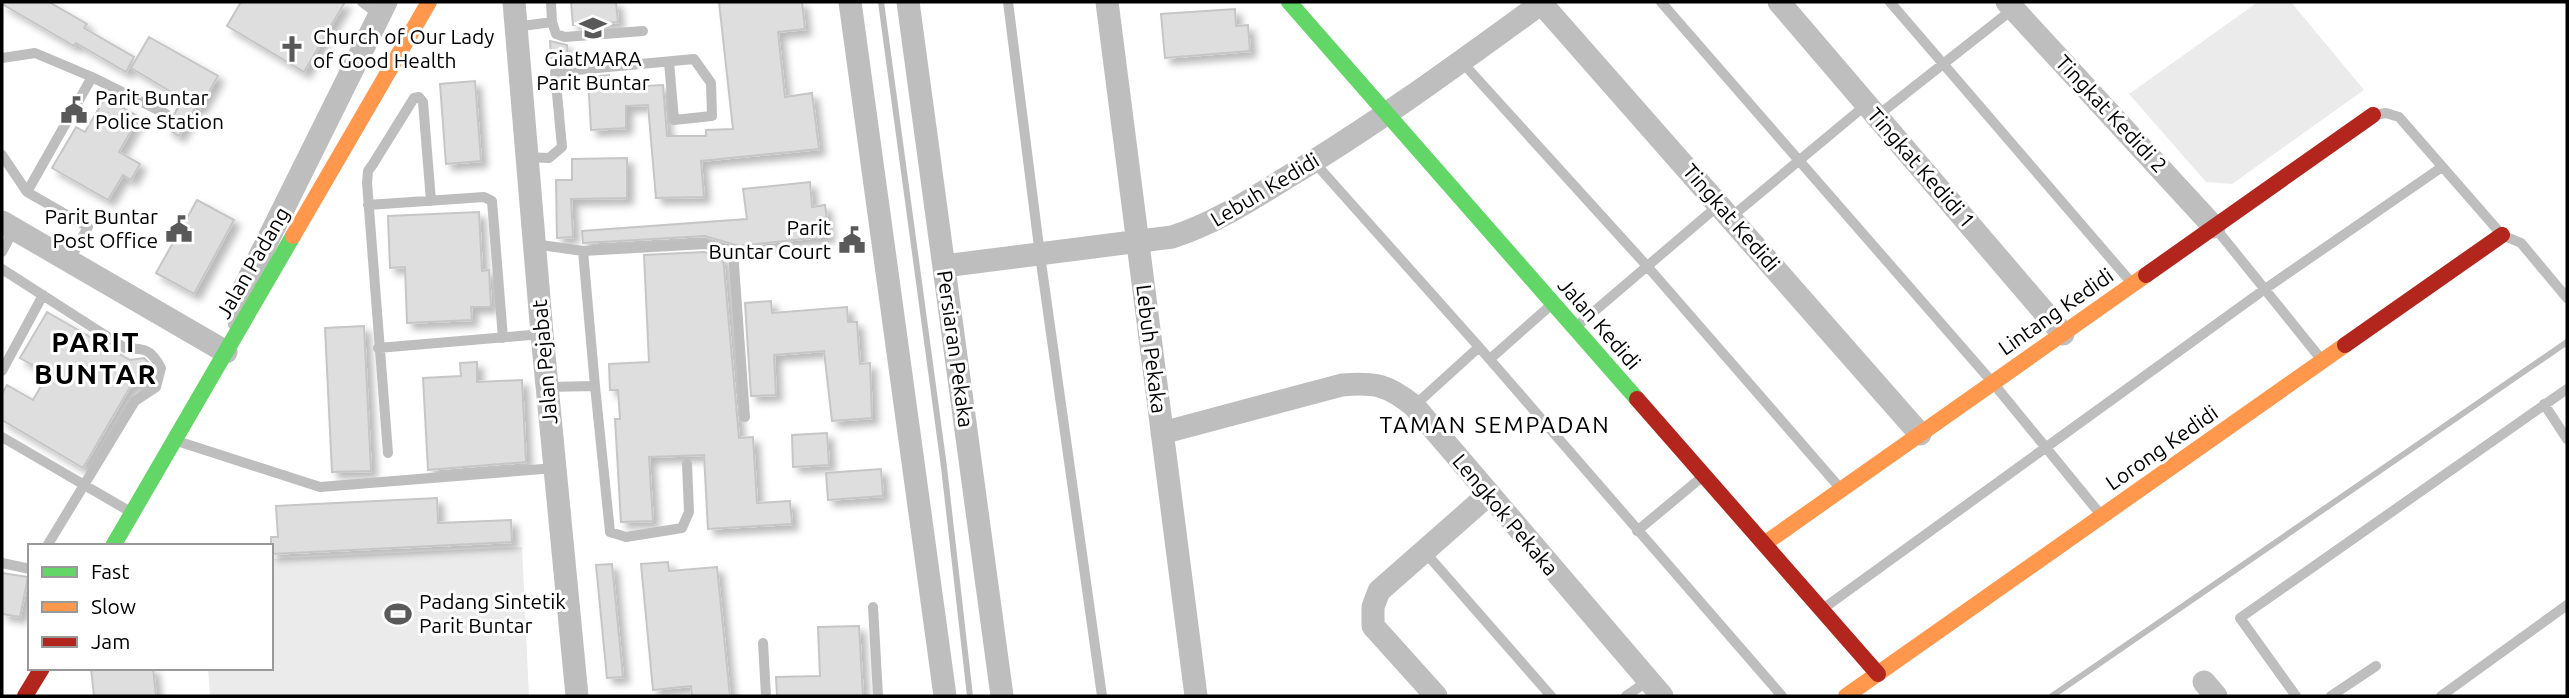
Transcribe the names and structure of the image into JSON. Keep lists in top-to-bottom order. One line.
{"streets":{"street":["Tingkat Kedidi 2","Tingkat Kedidi 1","Lebuh Kedidi","Tingkat Kedidi","Jalan Padang","Lintang Kedidi","Jalan Kedidi","Persiaran Pekaka","Lebuh Pekaka","Jalan Pejabat","Lorong Kedidi","Lengkok Pekaka"]},"crossings":[["Tingkat Kedidi 2","Lintang Kedidi"],["Tingkat Kedidi 1","Lintang Kedidi"],["Lebuh Kedidi","Tingkat Kedidi"],["Lebuh Kedidi","Jalan Kedidi"],["Lebuh Kedidi","Persiaran Pekaka"],["Lebuh Kedidi","Lebuh Pekaka"],["Tingkat Kedidi","Lintang Kedidi"],["Lintang Kedidi","Jalan Kedidi"],["Jalan Kedidi","Lorong Kedidi"],["Lebuh Pekaka","Lengkok Pekaka"]],"districts":["PARIT BUNTAR","TAMAN SEMPADAN"],"places":{"school or university":["GiatMARA Parit Buntar"],"church":["Church of Our Lady of Good Health"],"public building":["Parit Buntar Police Station","Parit Buntar Post Office","Parit Buntar Court"],"sports":["Padang Sintetik Parit Buntar"]},"legend":["Fast","Slow","Jam"]}
